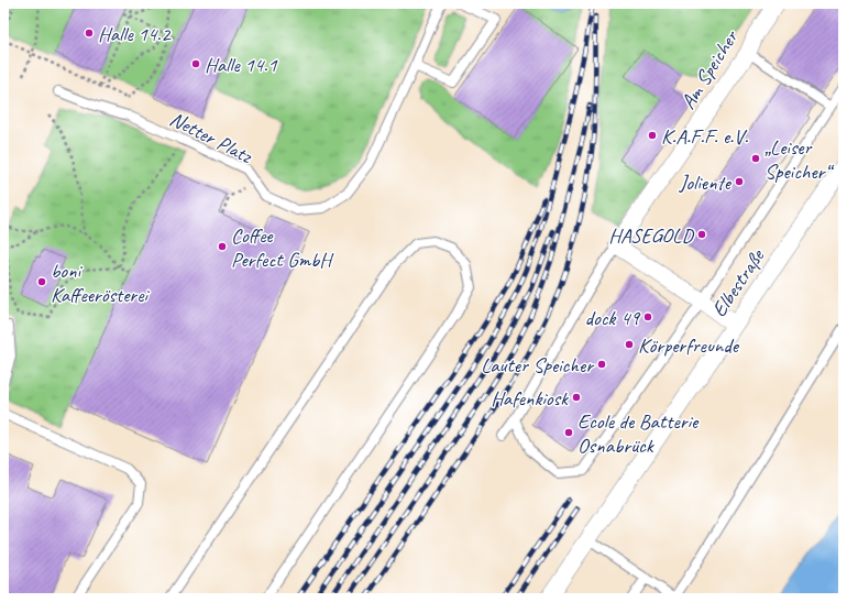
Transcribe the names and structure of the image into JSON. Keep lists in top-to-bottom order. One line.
{"streets":{"street":["Am Speicher","Elbestraße"],"lane":["Netter Platz"]},"places":["Halle 14.2","Halle 14.1","K.A.F.F. e.V.","„Leiser Speicher“","Joliente","HASEGOLD","Coffee Perfect GmbH","boni Kaffeerösterei","dock 49","Körperfreunde","Lauter Speicher","Hafenkiosk","Ecole de Batterie Osnabrück"]}
